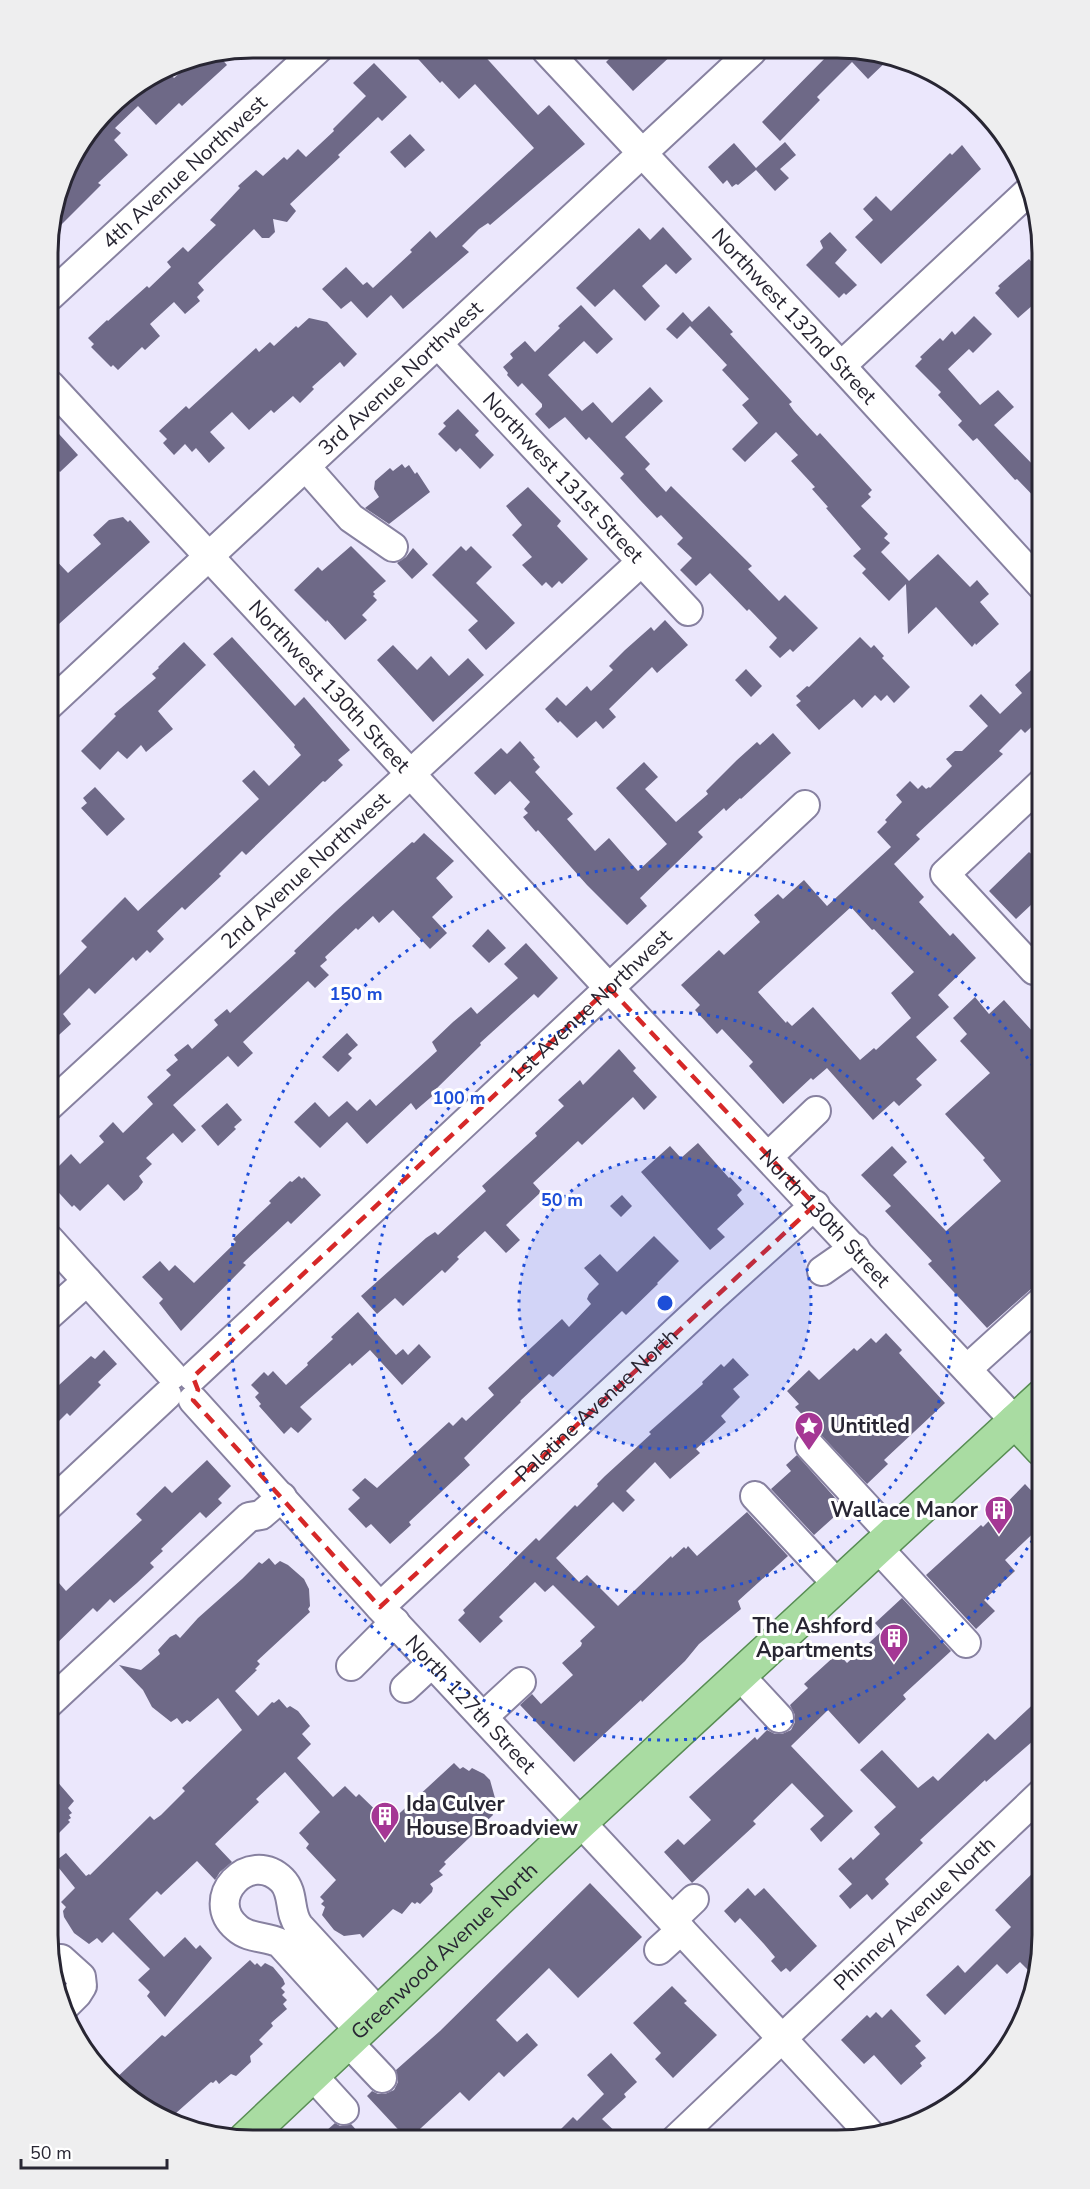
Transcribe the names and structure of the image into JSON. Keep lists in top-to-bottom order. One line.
{"streets":{"main road":["North 130th Street","Greenwood Avenue North"],"street":["4th Avenue Northwest","Northwest 132nd Street","3rd Avenue Northwest","Northwest 131st Street","Northwest 130th Street","2nd Avenue Northwest","1st Avenue Northwest","Palatine Avenue North","North 127th Street","Phinney Avenue North"]},"crossings":[["Northwest 132nd Street","3rd Avenue Northwest"],["3rd Avenue Northwest","Northwest 131st Street"],["3rd Avenue Northwest","Northwest 130th Street"],["Northwest 131st Street","2nd Avenue Northwest"],["Northwest 130th Street","2nd Avenue Northwest"],["Northwest 130th Street","1st Avenue Northwest"],["Northwest 130th Street","North 130th Street"],["1st Avenue Northwest","North 130th Street"],["1st Avenue Northwest","North 127th Street"],["North 130th Street","Palatine Avenue North"],["North 130th Street","Greenwood Avenue North"],["Palatine Avenue North","North 127th Street"],["North 127th Street","Phinney Avenue North"],["North 127th Street","Greenwood Avenue North"]],"places":{"place":["Untitled"],"building":["Wallace Manor","The Ashford Apartments","Ida Culver House Broadview"]},"scale_bar":"50 m","rings":["150 m","100 m","50 m"]}
